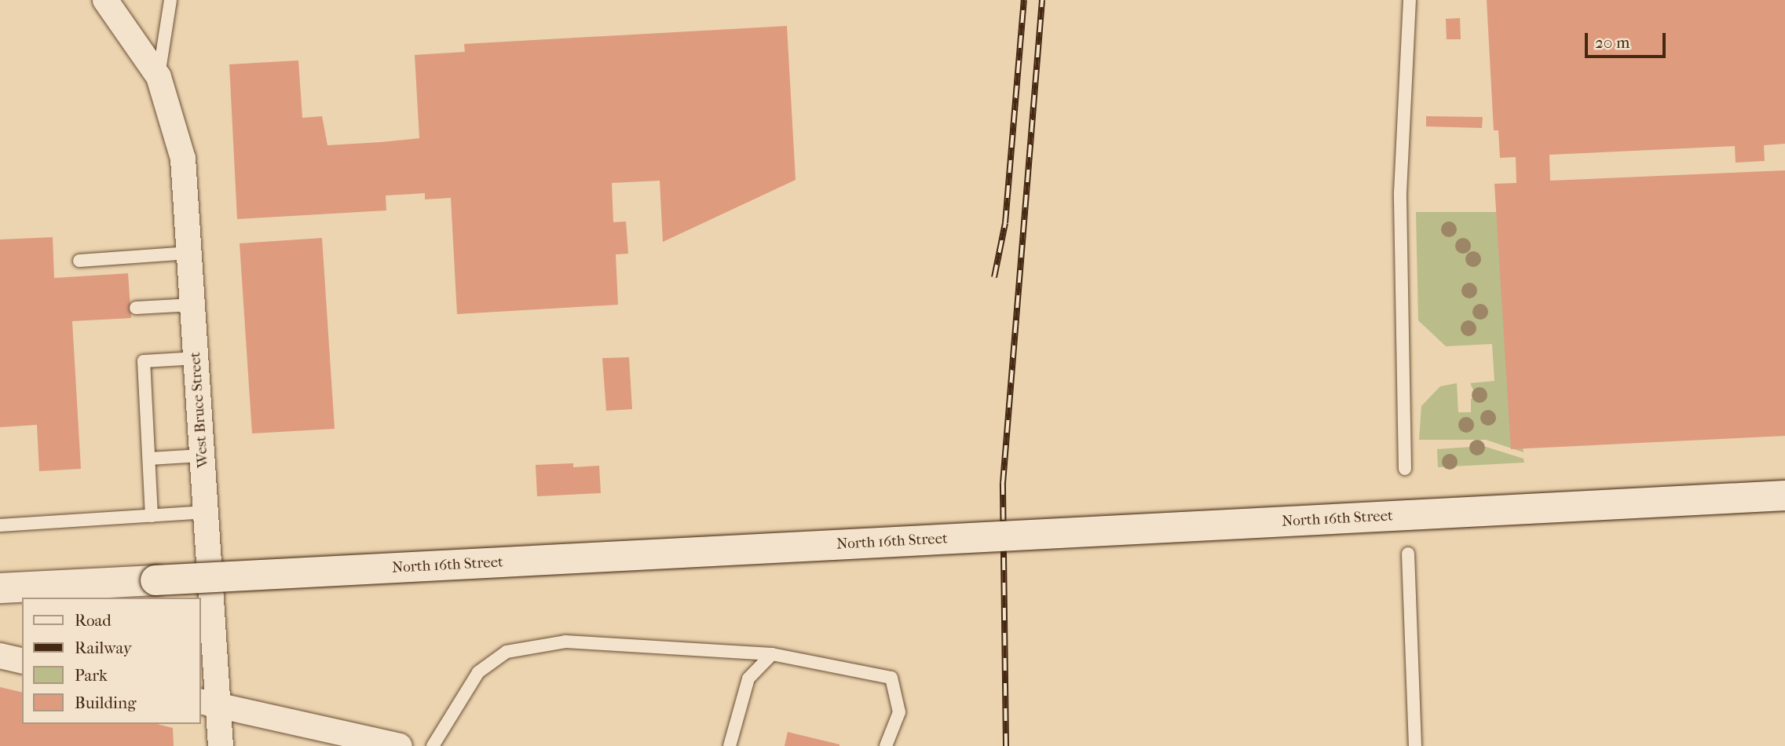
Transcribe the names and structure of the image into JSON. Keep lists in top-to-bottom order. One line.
{"streets":{"main road":["North 16th Street"],"street":["West Bruce Street"]},"legend":["Road","Railway","Park","Building"],"scale_bar":"20 m"}
